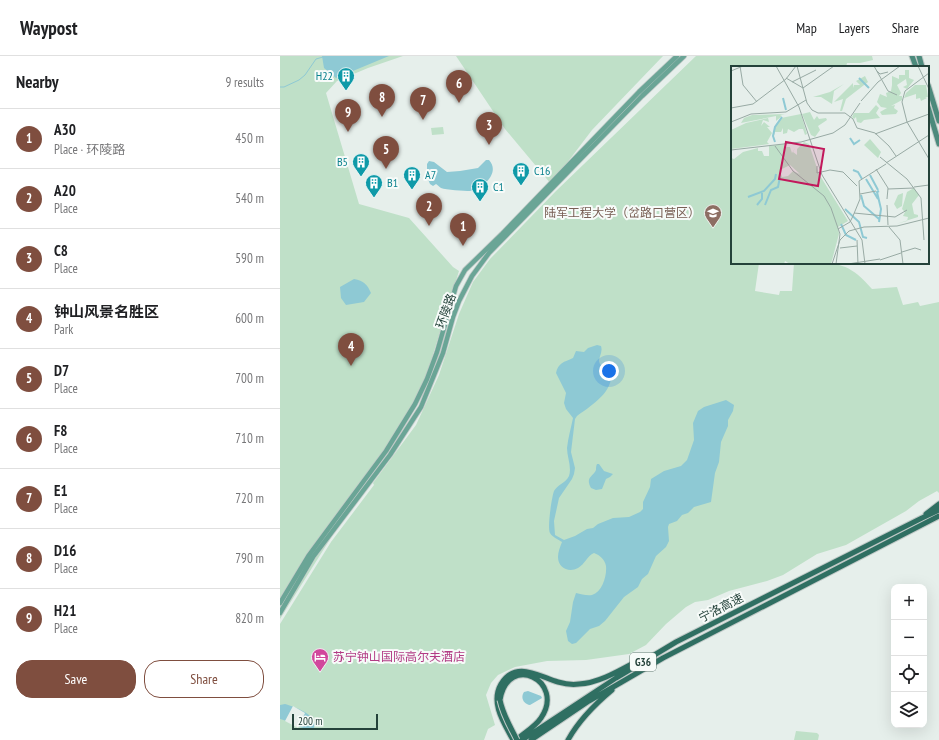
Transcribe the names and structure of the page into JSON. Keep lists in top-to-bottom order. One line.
{"streets":{"highway":["宁洛高速","G36"],"main road":["环陵路"]},"places":{"building":["H22","B5","C16","A7","B1","C1"],"school or university":["陆军工程大学（岔路口营区）"],"hotel":["苏宁钟山国际高尔夫酒店"]},"scale_bar":"200 m","page":{"header":"Waypost","nav":["Map","Layers","Share"],"heading":["Nearby","9 results"],"pins":["6","8","7","9","3","5","2","1","4"],"list":[{"mark":"1","name":"A30","note":"Place · 环陵路","value":"450 m"},{"mark":"2","name":"A20","note":"Place","value":"540 m"},{"mark":"3","name":"C8","note":"Place","value":"590 m"},{"mark":"4","name":"钟山风景名胜区","note":"Park","value":"600 m"},{"mark":"5","name":"D7","note":"Place","value":"700 m"},{"mark":"6","name":"F8","note":"Place","value":"710 m"},{"mark":"7","name":"E1","note":"Place","value":"720 m"},{"mark":"8","name":"D16","note":"Place","value":"790 m"},{"mark":"9","name":"H21","note":"Place","value":"820 m"}],"map_buttons":["+","−"],"buttons":["Save","Share"],"scale":"200 m"}}
